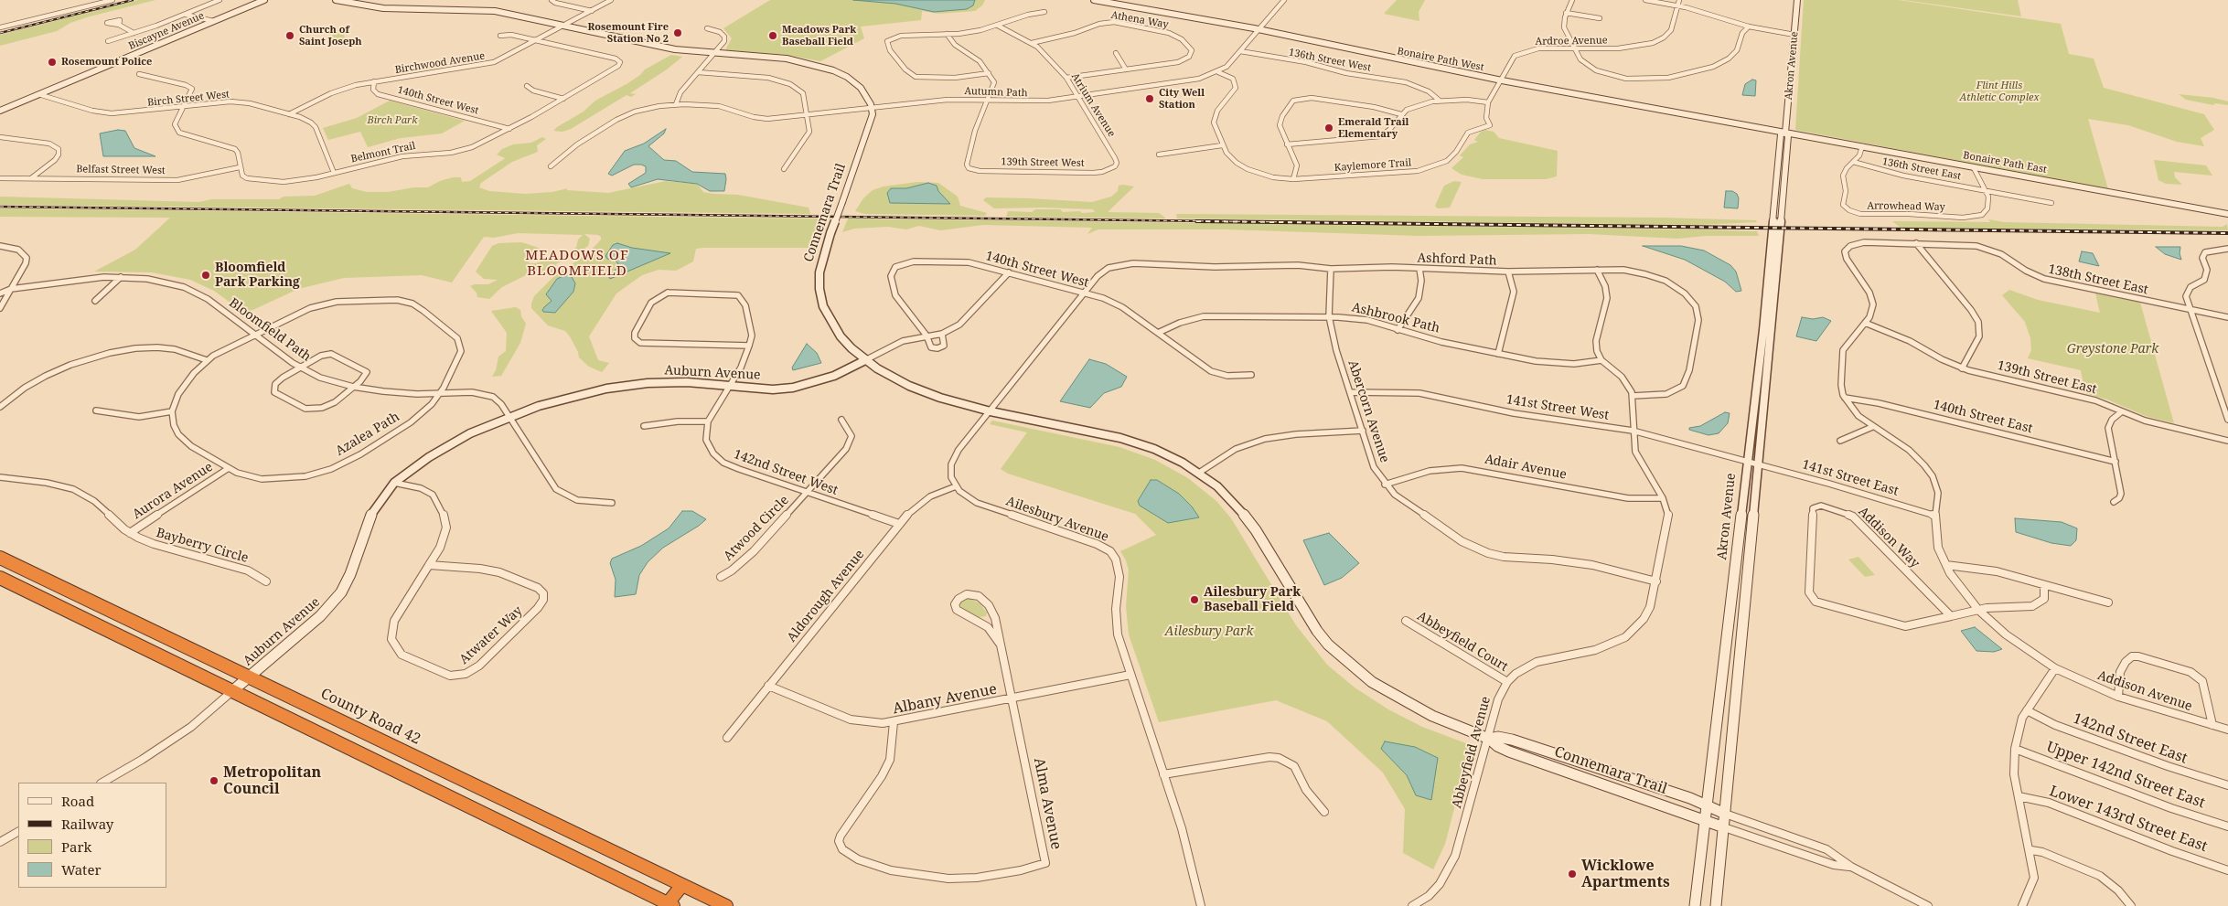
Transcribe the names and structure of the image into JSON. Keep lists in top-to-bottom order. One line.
{"streets":{"highway":["County Road 42"],"street":["Athena Way","Biscayne Avenue","Ardroe Avenue","Bonaire Path West","136th Street West","Birchwood Avenue","Akron Avenue","Autumn Path","Birch Street West","140th Street West","Atrium Avenue","Belmont Trail","139th Street West","Bonaire Path East","Kaylemore Trail","136th Street East","Belfast Street West","Arrowhead Way","Connemara Trail","Ashford Path","138th Street East","Ashbrook Path","Bloomfield Path","Auburn Avenue","139th Street East","141st Street West","Abercorn Avenue","140th Street East","Azalea Path","Adair Avenue","142nd Street West","141st Street East","Aurora Avenue","Ailesbury Avenue","Atwood Circle","Addison Way","Bayberry Circle","Aldorough Avenue","Atwater Way","Abbeyfield Court","Addison Avenue","Albany Avenue","142nd Street East","Abbeyfield Avenue","Upper 142nd Street East","Alma Avenue","Lower 143rd Street East"]},"crossings":[["Athena Way","Atrium Avenue"],["Biscayne Avenue","Birch Street West"],["Ardroe Avenue","Bonaire Path West"],["Ardroe Avenue","Kaylemore Trail"],["Bonaire Path West","Akron Avenue"],["Bonaire Path West","Autumn Path"],["Bonaire Path West","Bonaire Path East"],["136th Street West","Autumn Path"],["Birchwood Avenue","Birch Street West"],["Birchwood Avenue","140th Street West"],["Birchwood Avenue","Belmont Trail"],["Akron Avenue","Bonaire Path East"],["Akron Avenue","Connemara Trail"],["Akron Avenue","141st Street West"],["Akron Avenue","141st Street East"],["Autumn Path","Atrium Avenue"],["Autumn Path","139th Street West"],["Autumn Path","Connemara Trail"],["Birch Street West","Belmont Trail"],["140th Street West","Belmont Trail"],["140th Street West","Ashford Path"],["140th Street West","Ashbrook Path"],["140th Street West","Auburn Avenue"],["Atrium Avenue","139th Street West"],["Belmont Trail","Belfast Street West"],["Bonaire Path East","Arrowhead Way"],["136th Street East","Arrowhead Way"],["Connemara Trail","Auburn Avenue"],["Connemara Trail","Abbeyfield Avenue"],["Ashford Path","Abercorn Avenue"],["Ashford Path","Abbeyfield Avenue"],["138th Street East","Addison Avenue"],["Ashbrook Path","Abercorn Avenue"],["Bloomfield Path","Auburn Avenue"],["Bloomfield Path","Azalea Path"],["Auburn Avenue","Atwater Way"],["Auburn Avenue","County Road 42"],["139th Street East","Addison Avenue"],["141st Street West","Abercorn Avenue"],["141st Street West","141st Street East"],["141st Street West","Abbeyfield Avenue"],["Abercorn Avenue","Adair Avenue"],["Abercorn Avenue","Abbeyfield Avenue"],["140th Street East","Addison Avenue"],["Azalea Path","Aurora Avenue"],["Adair Avenue","Abbeyfield Avenue"],["142nd Street West","Atwood Circle"],["142nd Street West","Aldorough Avenue"],["141st Street East","Addison Avenue"],["Aurora Avenue","Bayberry Circle"],["Ailesbury Avenue","Aldorough Avenue"],["Ailesbury Avenue","Albany Avenue"],["Addison Way","Addison Avenue"],["Aldorough Avenue","Albany Avenue"],["Abbeyfield Court","Abbeyfield Avenue"],["Albany Avenue","Alma Avenue"]],"districts":["MEADOWS OF BLOOMFIELD"],"parks":["Flint Hills Athletic Complex","Birch Park","Greystone Park","Ailesbury Park"],"places":["Rosemount Fire Station No 2","Church of Saint Joseph","Meadows Park Baseball Field","Rosemount Police","City Well Station","Emerald Trail Elementary","Bloomfield Park Parking","Ailesbury Park Baseball Field","Metropolitan Council","Wicklowe Apartments"],"legend":["Road","Railway","Park","Water"]}
